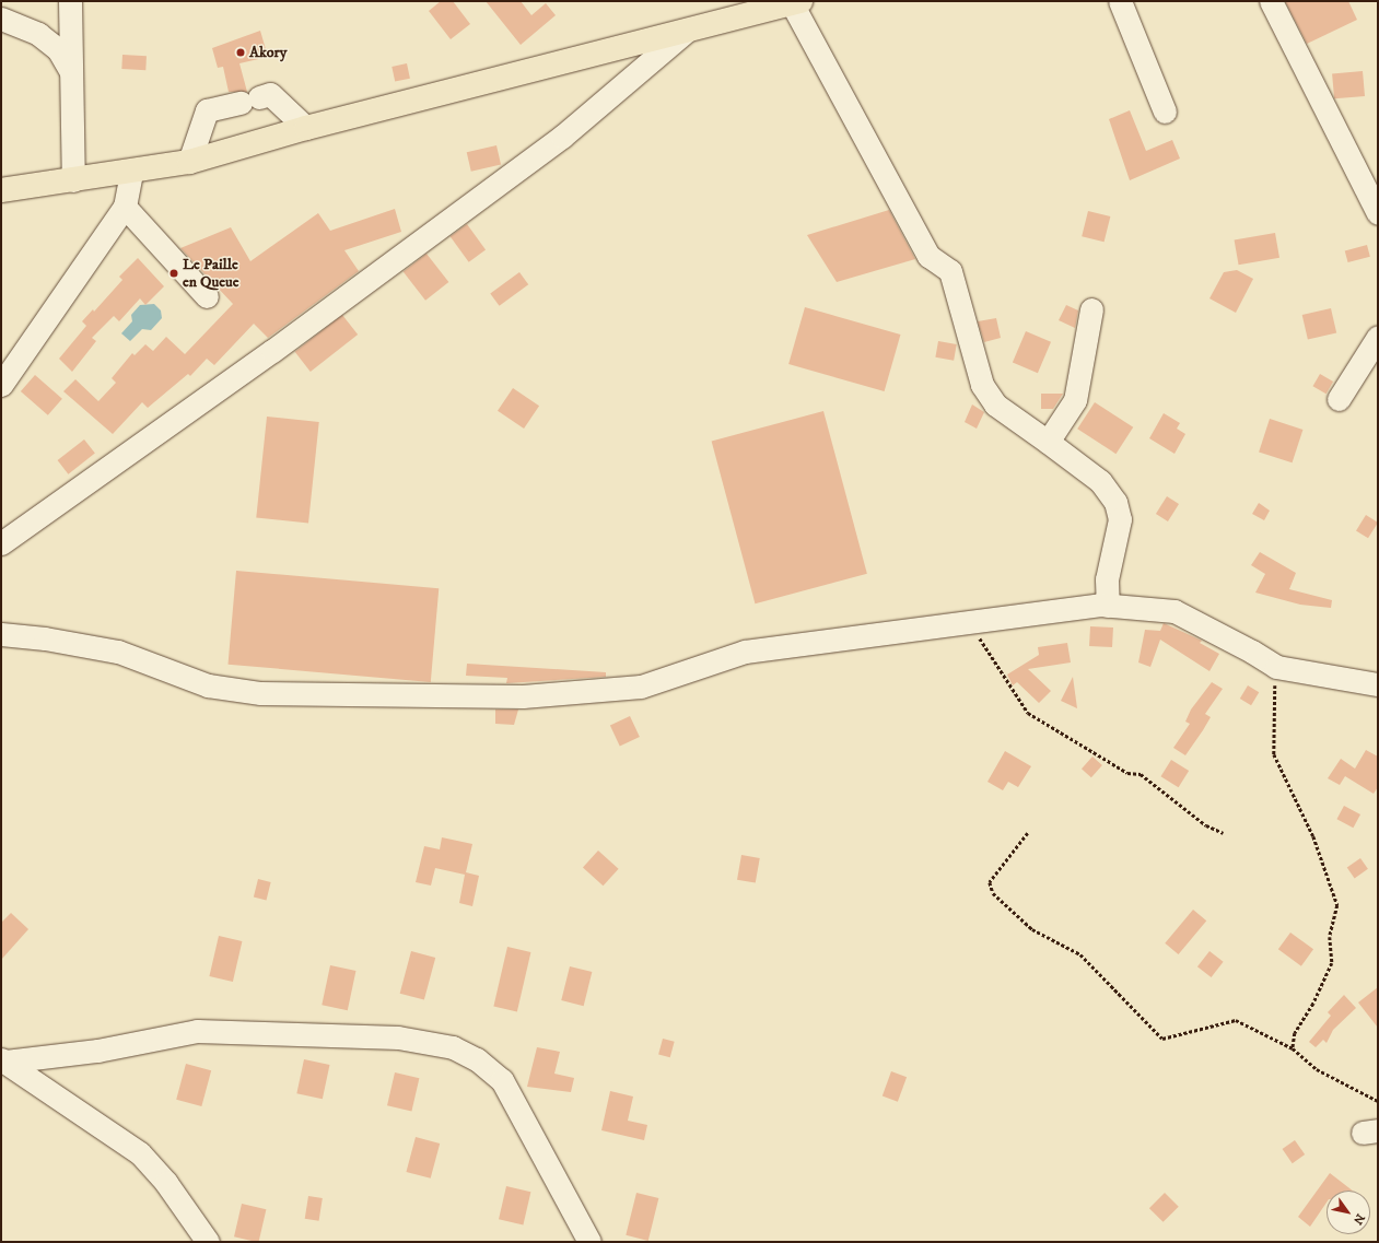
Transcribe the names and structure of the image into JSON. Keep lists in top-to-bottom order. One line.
{"places":["Akory","Le Paille en Queue"],"north":"bottom right"}
